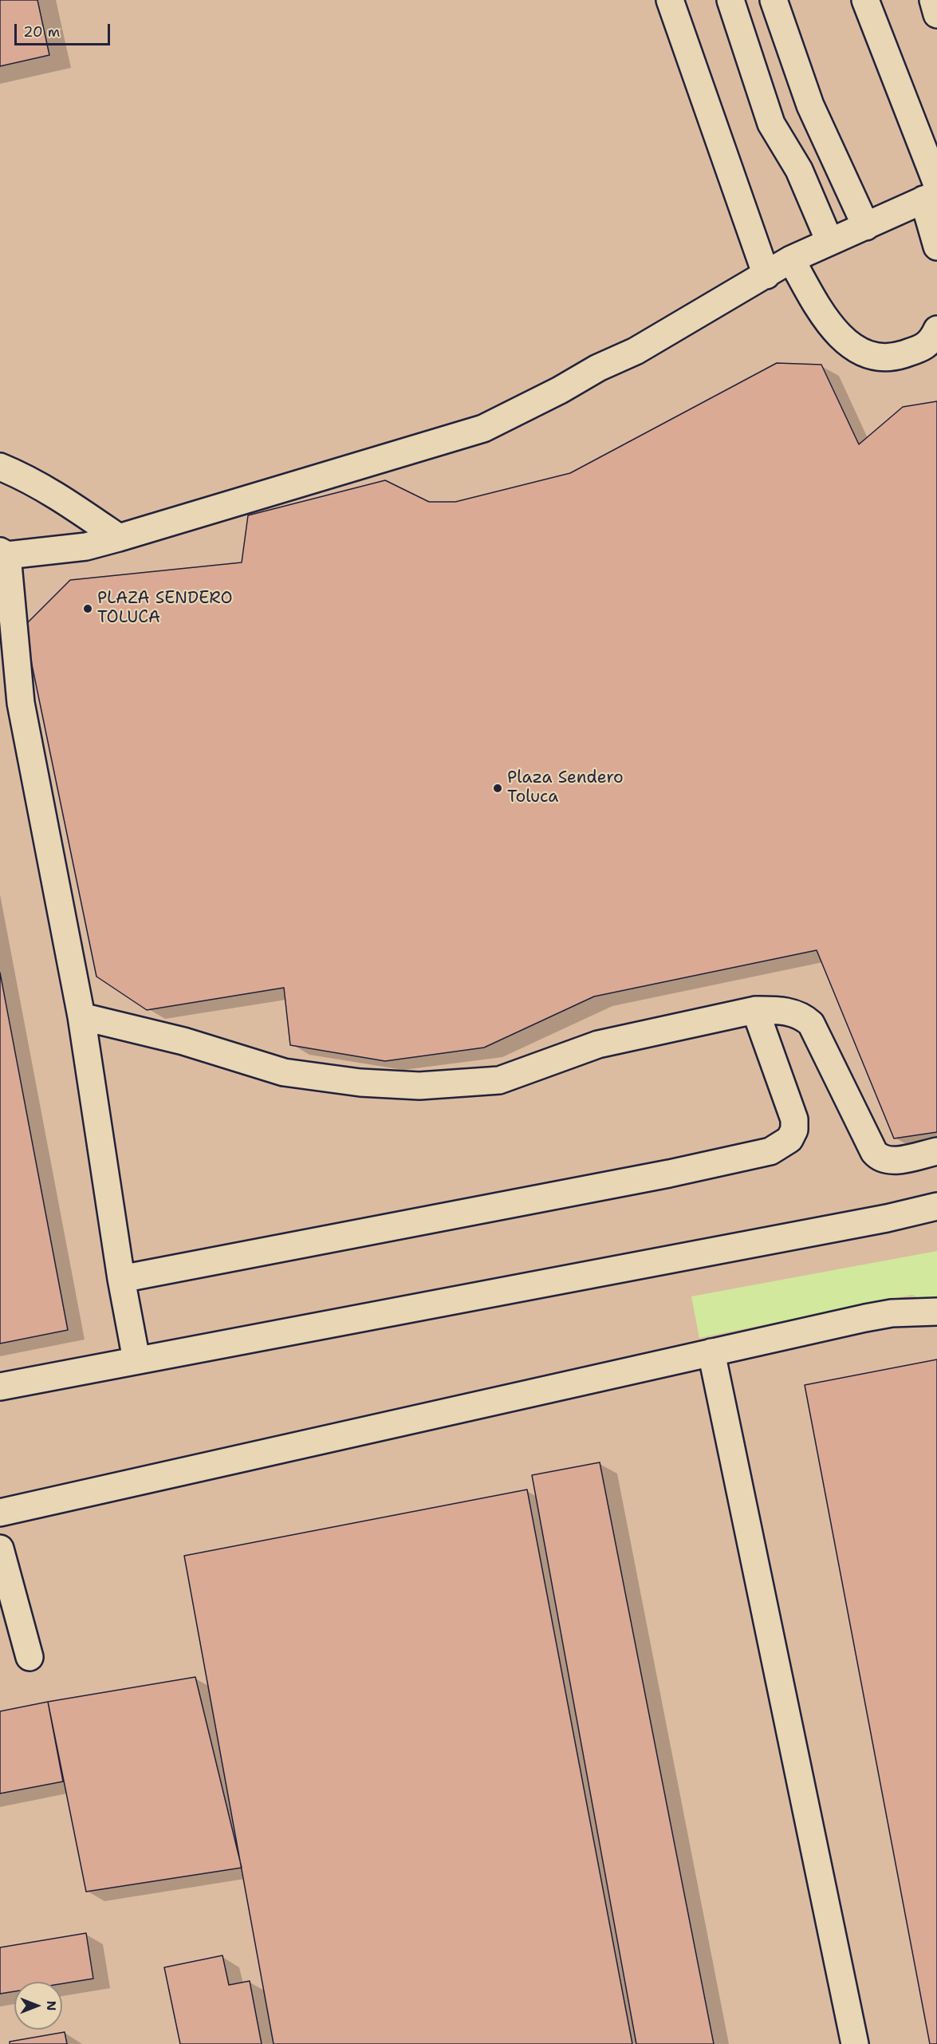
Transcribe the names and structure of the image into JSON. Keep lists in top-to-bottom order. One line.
{"places":["PLAZA SENDERO TOLUCA","Plaza Sendero Toluca"],"scale_bar":"20 m","north":"right"}
